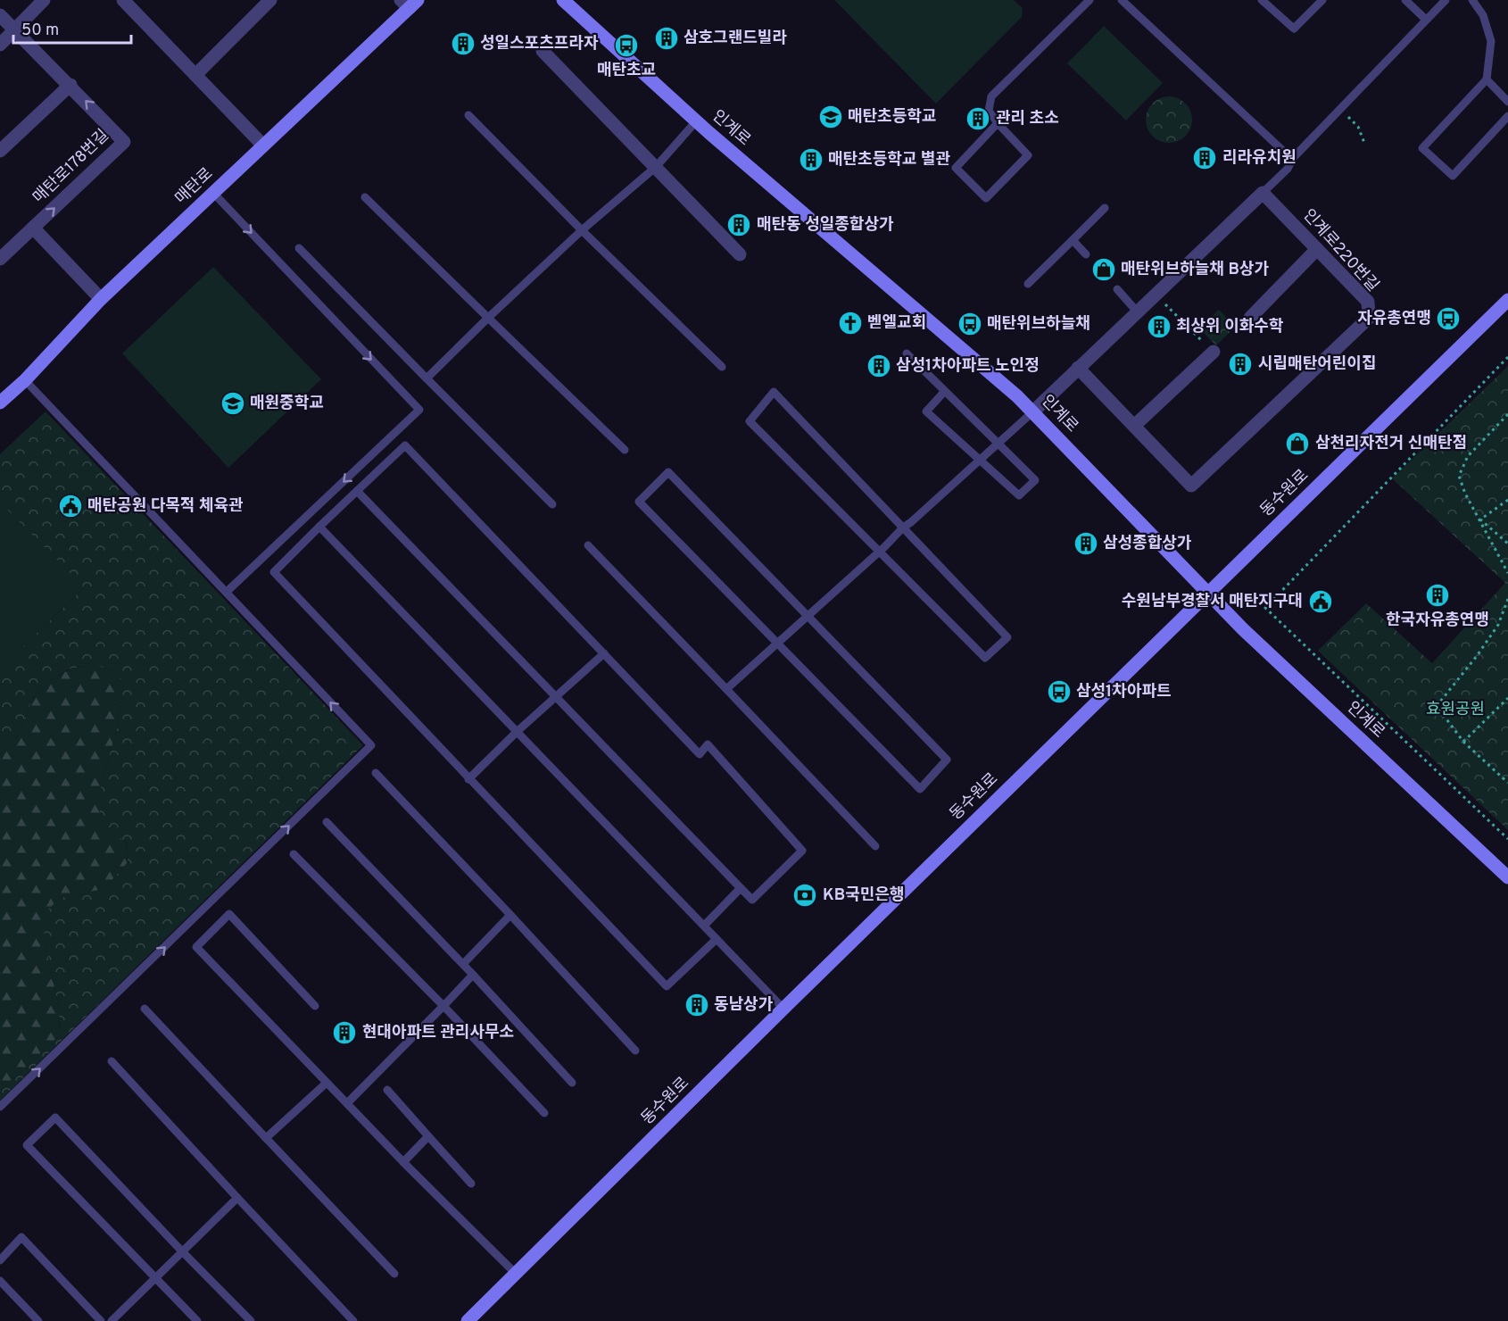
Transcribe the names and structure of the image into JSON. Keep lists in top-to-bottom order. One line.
{"streets":{"street":["인계로","매탄로178번길","매탄로","인계로220번길","동수원로"]},"crossings":[["인계로","동수원로"],["매탄로178번길","매탄로"]],"parks":["효원공원"],"places":{"building":["삼호그랜드빌라","성일스포츠프라자","관리 초소","리라유치원","매탄초등학교 별관","매탄동 성일종합상가","최상위 이화수학","시립매탄어린이집","삼성1차아파트 노인정","삼성종합상가","한국자유총연맹","동남상가","현대아파트 관리사무소"],"bus stop":["매탄초교","자유총연맹","매탄위브하늘채","삼성1차아파트"],"school or university":["매탄초등학교","매원중학교"],"shop":["매탄위브하늘채 B상가","삼천리자전거 신매탄점"],"church":["벧엘교회"],"public building":["매탄공원 다목적 체육관","수원남부경찰서 매탄지구대"],"bank":["KB국민은행"]},"scale_bar":"50 m"}
